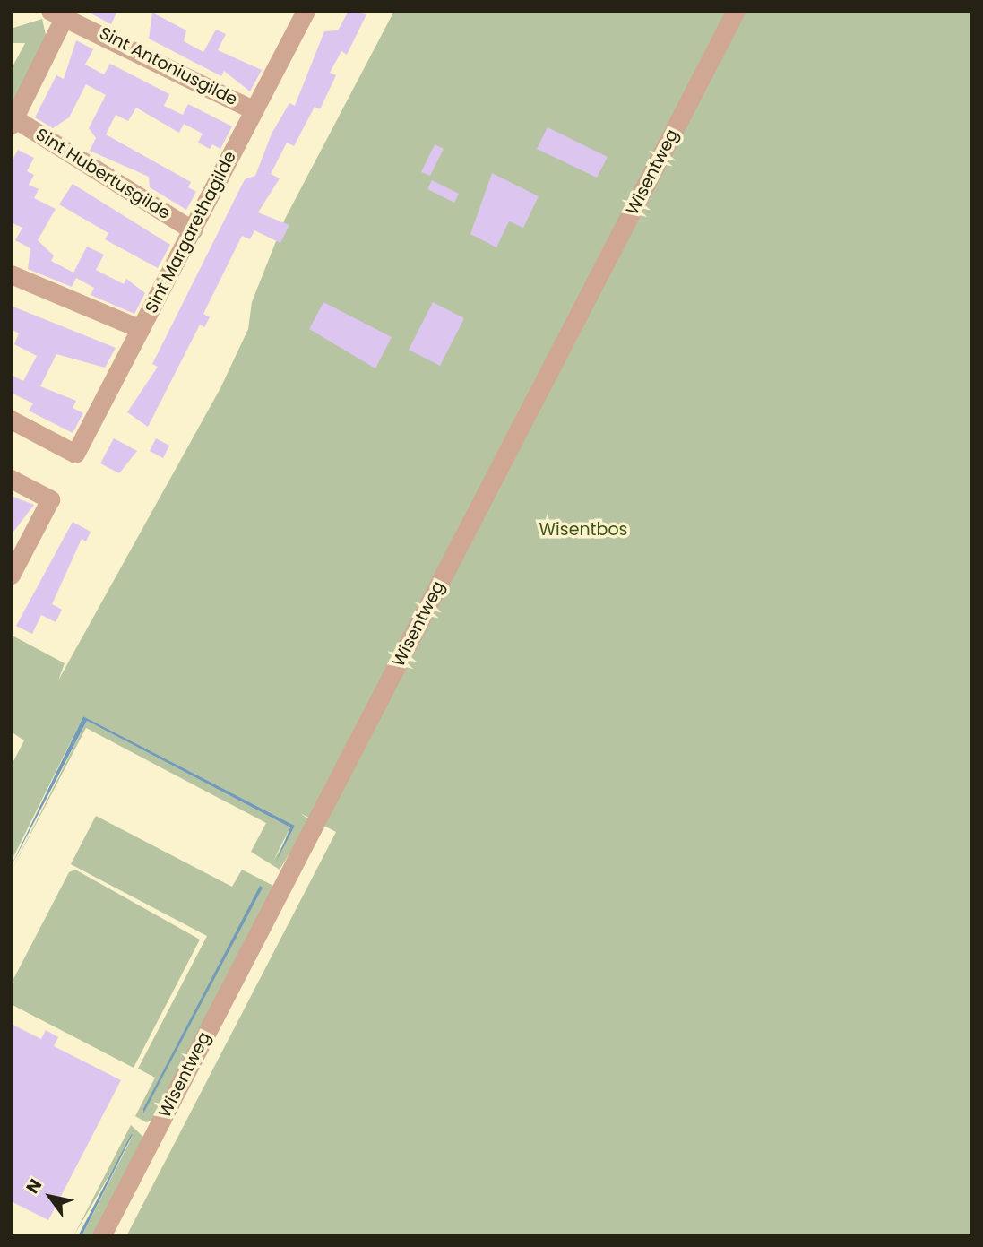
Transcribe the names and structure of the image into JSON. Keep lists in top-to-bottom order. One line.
{"streets":{"street":["Sint Antoniusgilde","Wisentweg","Sint Hubertusgilde","Sint Margarethagilde"]},"crossings":[["Sint Antoniusgilde","Sint Margarethagilde"],["Sint Hubertusgilde","Sint Margarethagilde"]],"parks":["Wisentbos"],"north":"top left"}
